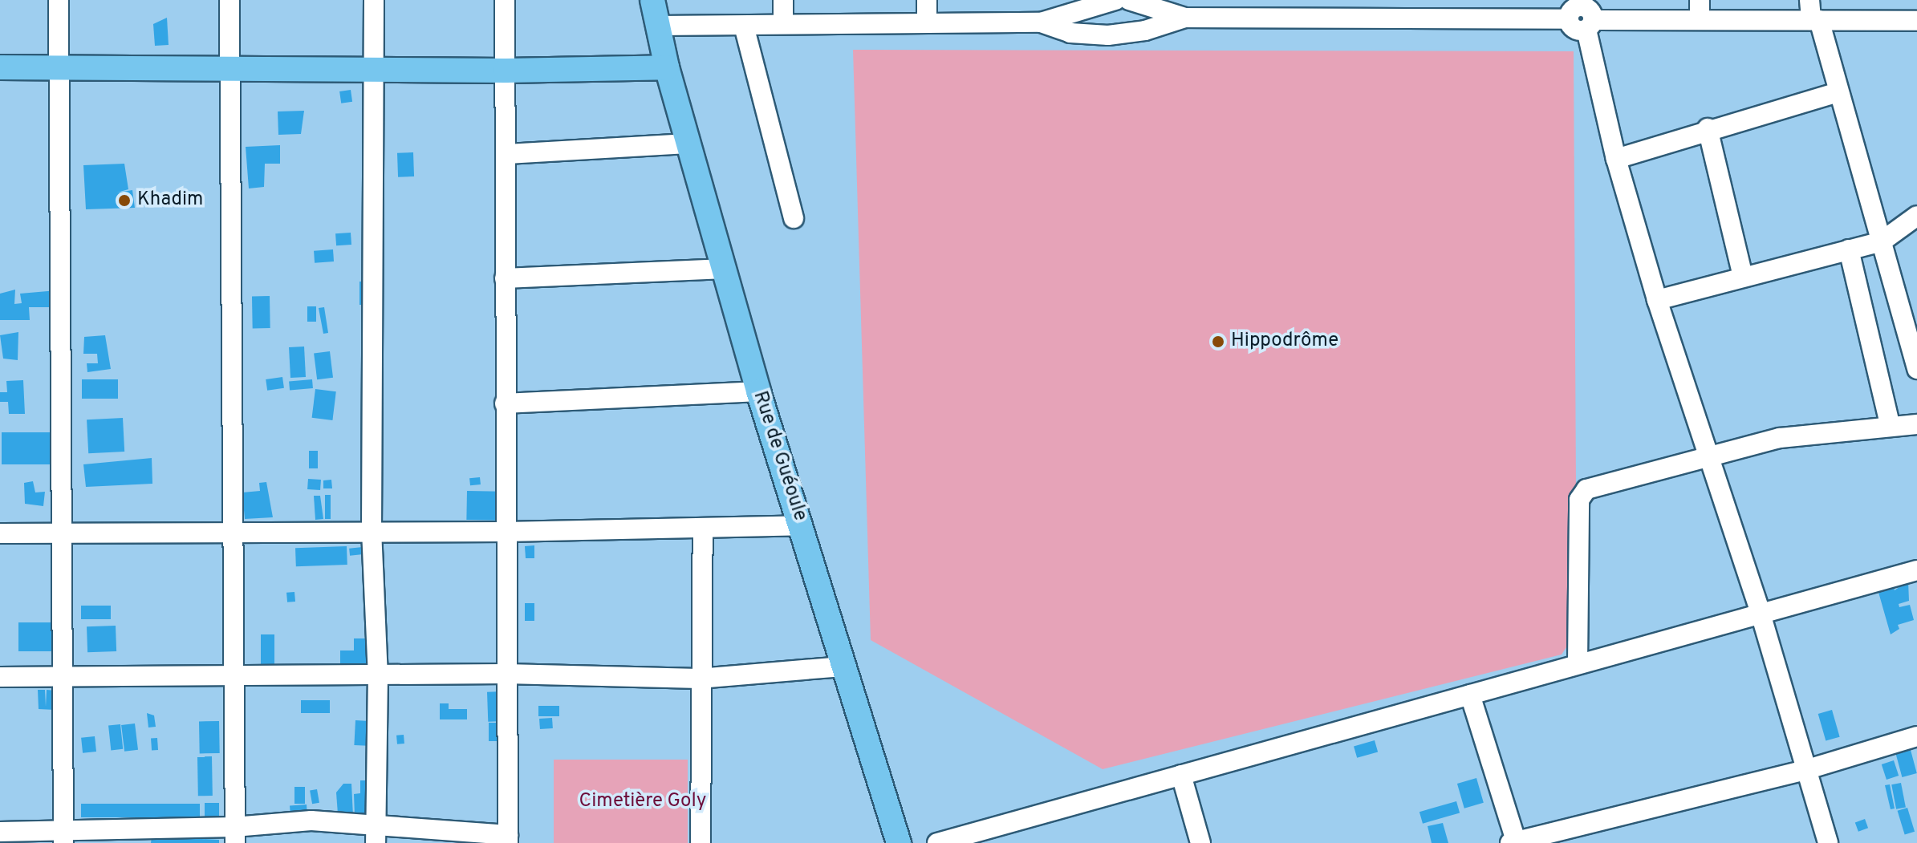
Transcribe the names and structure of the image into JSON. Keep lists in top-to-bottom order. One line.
{"streets":{"main road":["Rue de Guéoule"]},"parks":["Cimetière Goly"],"places":["Khadim","Hippodrôme"]}
